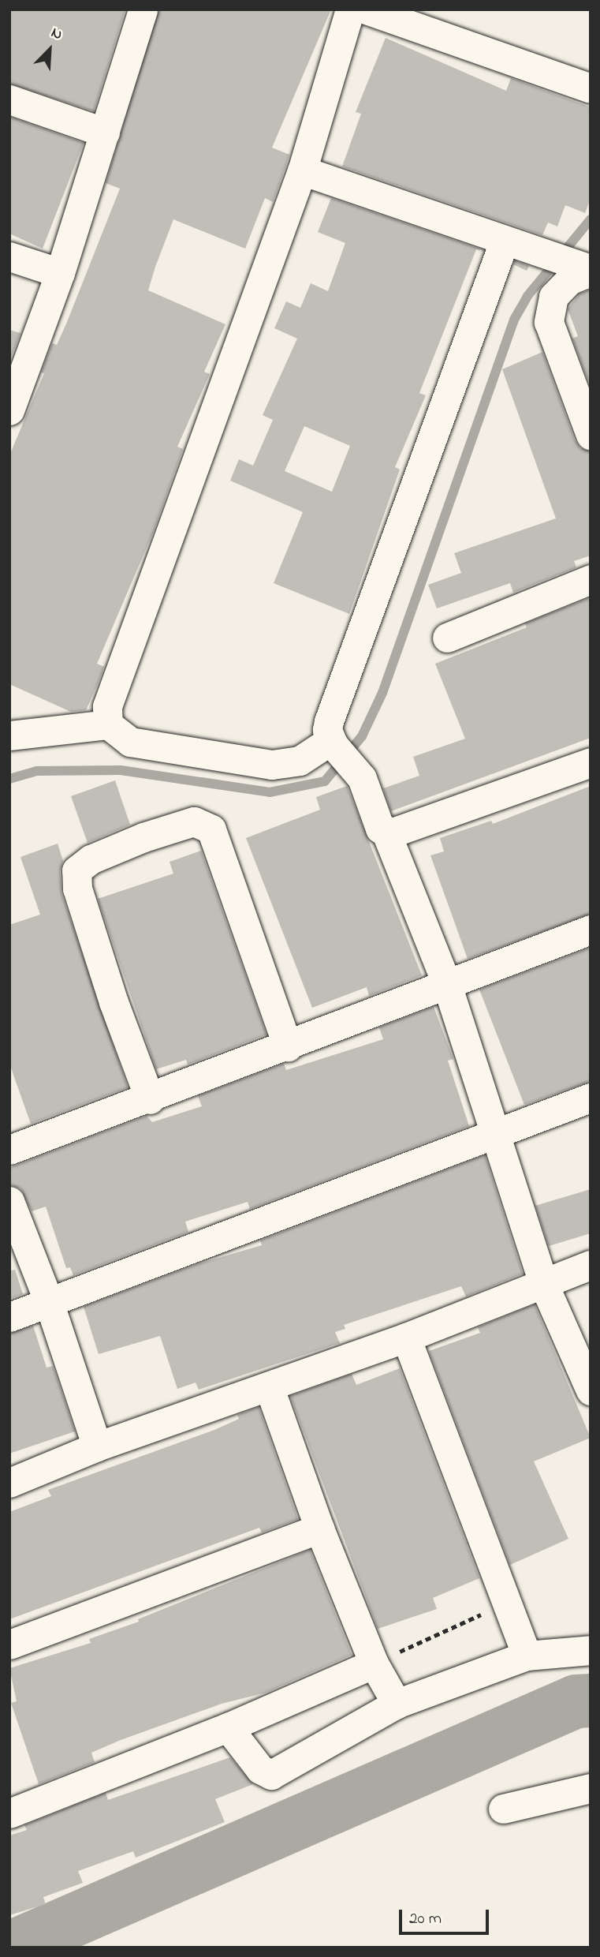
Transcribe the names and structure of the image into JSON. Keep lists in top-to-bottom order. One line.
{"scale_bar":"20 m","north":"top right"}
